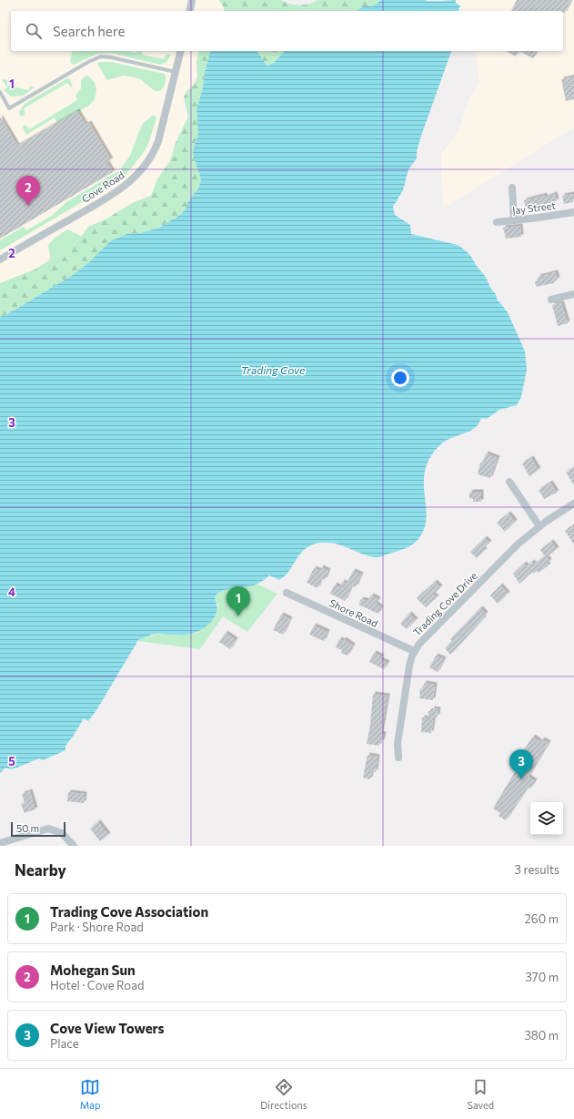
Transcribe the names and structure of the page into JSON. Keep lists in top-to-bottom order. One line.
{"streets":{"street":["Cove Road","Jay Street","Trading Cove Drive","Shore Road"]},"crossings":[["Trading Cove Drive","Shore Road"]],"water":["Trading Cove"],"scale_bar":"50 m","page":{"search":"Search here","pins":["2","1","3"],"scale":"50 m","heading":["Nearby","3 results"],"list":[{"mark":"1","name":"Trading Cove Association","note":"Park · Shore Road","value":"260 m"},{"mark":"2","name":"Mohegan Sun","note":"Hotel · Cove Road","value":"370 m"},{"mark":"3","name":"Cove View Towers","note":"Place","value":"380 m"}],"nav":["Map","Directions","Saved"]},"grid":{"rows":["1","2","3","4","5"]}}
